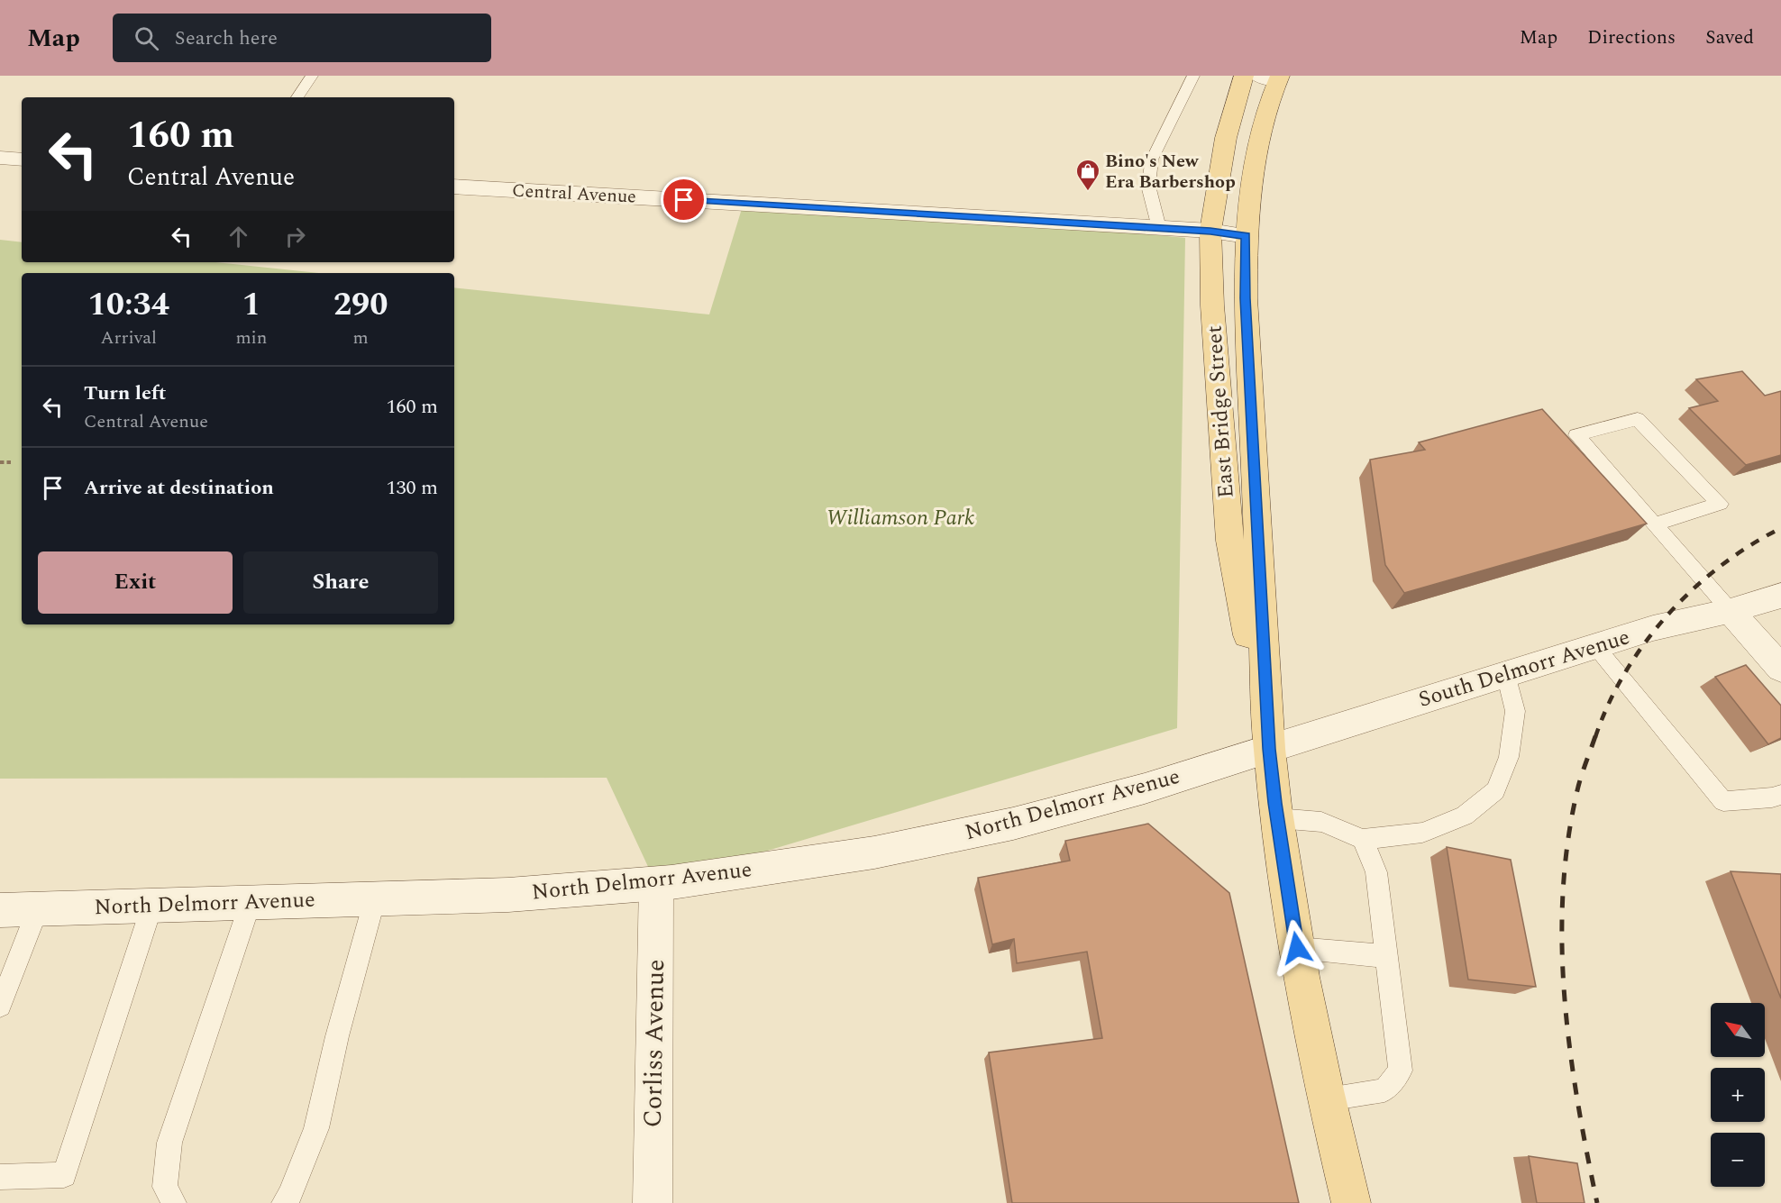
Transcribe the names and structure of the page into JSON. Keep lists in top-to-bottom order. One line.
{"streets":{"main road":["East Bridge Street"],"street":["Central Avenue","South Delmorr Avenue","North Delmorr Avenue","Corliss Avenue"]},"crossings":[["Central Avenue","East Bridge Street"],["East Bridge Street","South Delmorr Avenue"],["East Bridge Street","North Delmorr Avenue"],["South Delmorr Avenue","North Delmorr Avenue"],["North Delmorr Avenue","Corliss Avenue"]],"parks":["Williamson Park"],"places":{"shop":["Bino's New Era Barbershop"]},"north":"top left","page":{"header":"Map","search":"Search here","nav":["Map","Directions","Saved"],"turn":["160 m","Central Avenue"],"eta":["10:34","Arrival","1","min","290","m"],"list":[{"name":"Turn left","note":"Central Avenue","value":"160 m"},{"name":"Arrive at destination","value":"130 m"}],"buttons":["Exit","Share"],"map_buttons":["+","−"]}}
